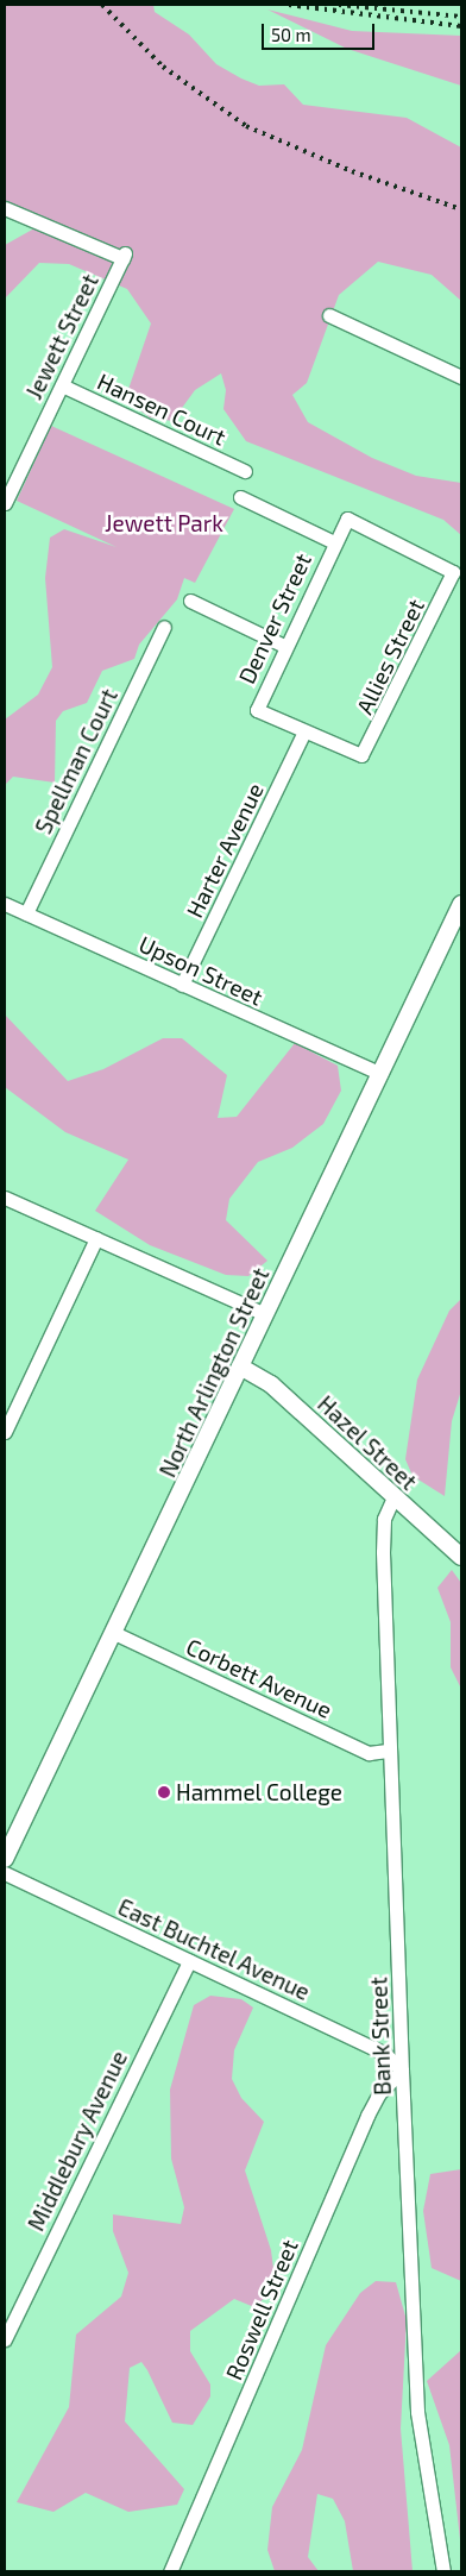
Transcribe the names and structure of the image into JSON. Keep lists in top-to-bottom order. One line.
{"streets":{"street":["Jewett Street","Hansen Court","Denver Street","Allies Street","Spellman Court","Harter Avenue","Upson Street","North Arlington Street","Hazel Street","Corbett Avenue","East Buchtel Avenue","Bank Street","Middlebury Avenue","Roswell Street"]},"crossings":[["Jewett Street","Hansen Court"],["Denver Street","Allies Street"],["Denver Street","Harter Avenue"],["Allies Street","Harter Avenue"],["Spellman Court","Upson Street"],["Harter Avenue","Upson Street"],["Upson Street","North Arlington Street"],["North Arlington Street","Hazel Street"],["North Arlington Street","Corbett Avenue"],["Hazel Street","Bank Street"],["Corbett Avenue","Bank Street"],["East Buchtel Avenue","Bank Street"],["East Buchtel Avenue","Middlebury Avenue"],["East Buchtel Avenue","Roswell Street"],["Bank Street","Roswell Street"]],"parks":["Jewett Park"],"places":["Hammel College"],"scale_bar":"50 m"}
